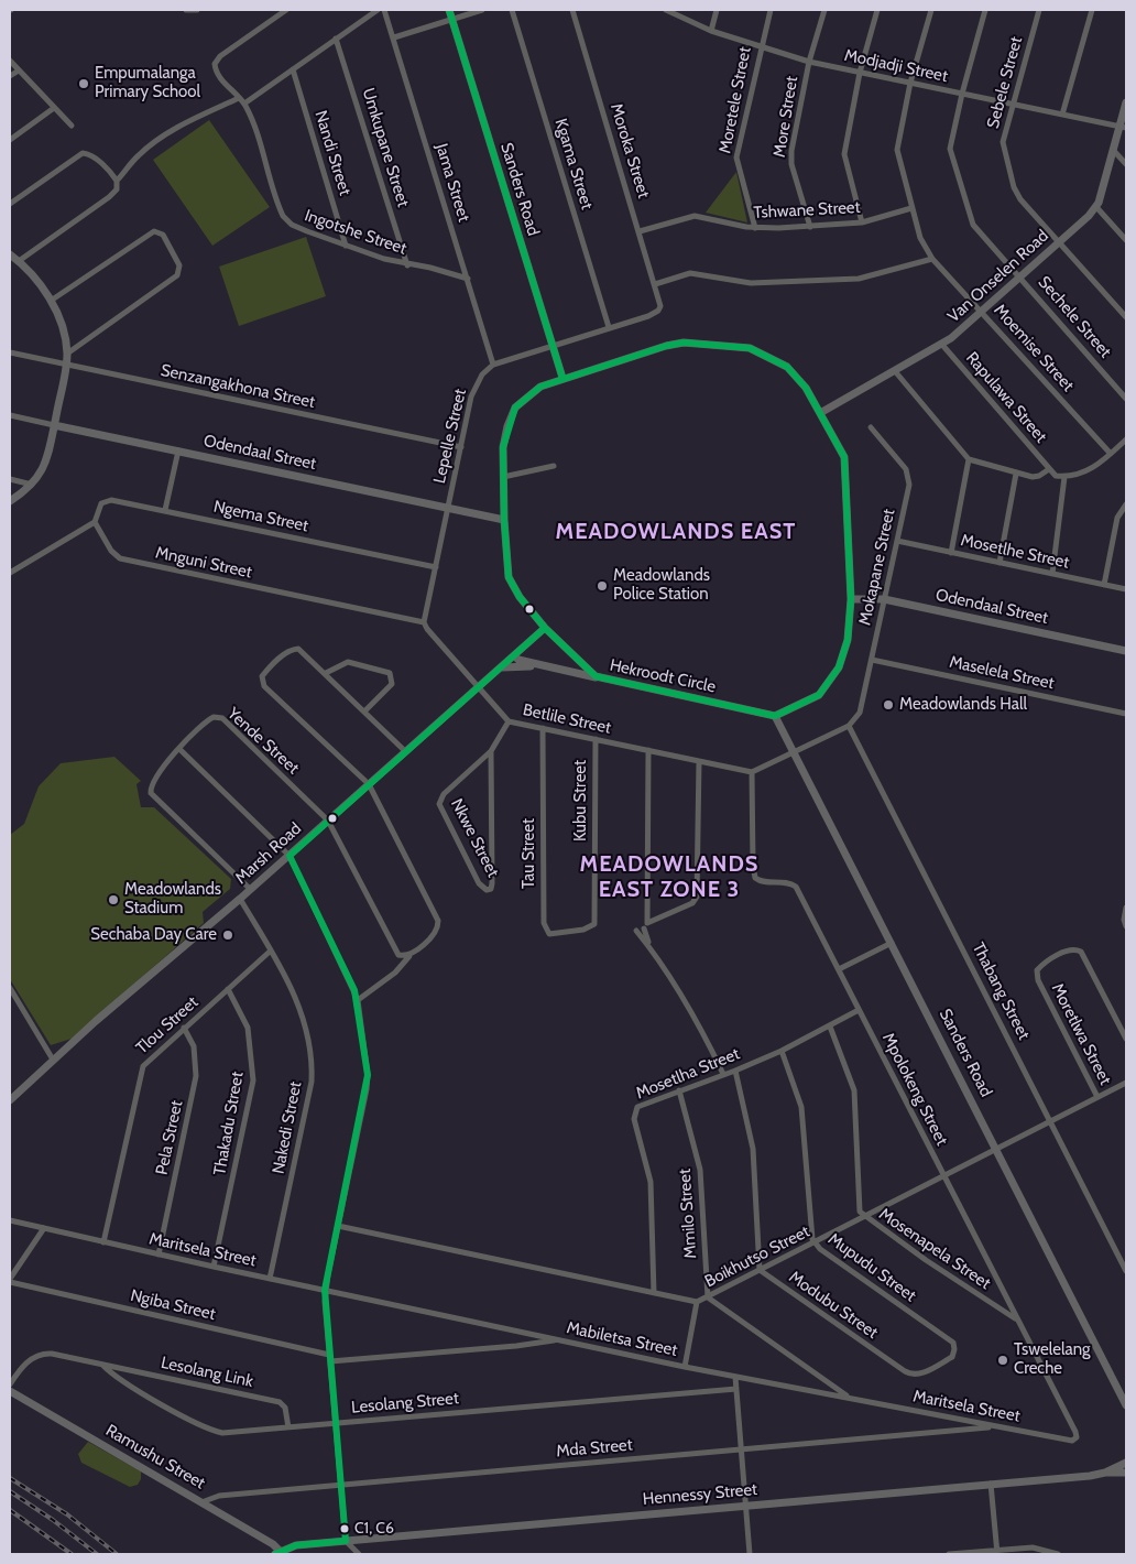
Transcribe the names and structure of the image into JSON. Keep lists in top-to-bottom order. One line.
{"streets":{"street":["Modjadji Street","Sebele Street","Moretele Street","More Street","Umkupane Street","Moroka Street","Nandi Street","Kgama Street","Jama Street","Sanders Road","Tshwane Street","Ingotshe Street","Van Onselen Road","Sechele Street","Moemise Street","Senzangakhona Street","Rapulawa Street","Lepelle Street","Odendaal Street","Ngema Street","Mosetlhe Street","Mnguni Street","Mokapane Street","Maselela Street","Hekroodt Circle","Betlile Street","Yende Street","Kubu Street","Nkwe Street","Marsh Road","Tau Street","Thabang Street","Tlou Street","Moretlwa Street","Mosetlha Street","Mpolokeng Street","Thakadu Street","Nakedi Street","Pela Street","Mmilo Street","Mosenapela Street","Maritsela Street","Boikhutso Street","Mupudu Street","Ngiba Street","Modubu Street","Mabiletsa Street","Lesolang Link","Lesolang Street","Mda Street","Ramushu Street","Hennessy Street"]},"crossings":[["Modjadji Street","Sebele Street"],["Modjadji Street","Moretele Street"],["Modjadji Street","More Street"],["Modjadji Street","Sechele Street"],["Modjadji Street","Moemise Street"],["Sebele Street","Van Onselen Road"],["Moretele Street","Tshwane Street"],["More Street","Tshwane Street"],["Umkupane Street","Ingotshe Street"],["Moroka Street","Kgama Street"],["Moroka Street","Tshwane Street"],["Nandi Street","Ingotshe Street"],["Jama Street","Ingotshe Street"],["Jama Street","Lepelle Street"],["Sanders Road","Hekroodt Circle"],["Sanders Road","Boikhutso Street"],["Tshwane Street","Moemise Street"],["Van Onselen Road","Sechele Street"],["Van Onselen Road","Moemise Street"],["Van Onselen Road","Rapulawa Street"],["Van Onselen Road","Hekroodt Circle"],["Senzangakhona Street","Lepelle Street"],["Lepelle Street","Odendaal Street"],["Odendaal Street","Mokapane Street"],["Odendaal Street","Hekroodt Circle"],["Ngema Street","Mnguni Street"],["Mosetlhe Street","Mokapane Street"],["Mnguni Street","Betlile Street"],["Mokapane Street","Maselela Street"],["Mokapane Street","Thabang Street"],["Hekroodt Circle","Marsh Road"],["Betlile Street","Kubu Street"],["Betlile Street","Marsh Road"],["Betlile Street","Tau Street"],["Betlile Street","Mpolokeng Street"],["Yende Street","Marsh Road"],["Kubu Street","Tau Street"],["Marsh Road","Nakedi Street"],["Thabang Street","Boikhutso Street"],["Tlou Street","Thakadu Street"],["Tlou Street","Nakedi Street"],["Tlou Street","Pela Street"],["Tlou Street","Maritsela Street"],["Moretlwa Street","Boikhutso Street"],["Mosetlha Street","Mpolokeng Street"],["Mosetlha Street","Mmilo Street"],["Mosetlha Street","Mosenapela Street"],["Mosetlha Street","Boikhutso Street"],["Mosetlha Street","Mupudu Street"],["Mpolokeng Street","Mosenapela Street"],["Mpolokeng Street","Maritsela Street"],["Mpolokeng Street","Boikhutso Street"],["Thakadu Street","Maritsela Street"],["Nakedi Street","Maritsela Street"],["Pela Street","Maritsela Street"],["Mmilo Street","Boikhutso Street"],["Mosenapela Street","Boikhutso Street"],["Maritsela Street","Mabiletsa Street"],["Maritsela Street","Mda Street"],["Boikhutso Street","Mupudu Street"],["Boikhutso Street","Modubu Street"],["Mupudu Street","Modubu Street"],["Lesolang Link","Lesolang Street"],["Mda Street","Ramushu Street"],["Ramushu Street","Hennessy Street"]],"districts":["MEADOWLANDS EAST","MEADOWLANDS EAST ZONE 3"],"places":["Empumalanga Primary School","Meadowlands Police Station","Meadowlands Hall","Meadowlands Stadium","Sechaba Day Care","Tswelelang Creche","C1, C6"]}
